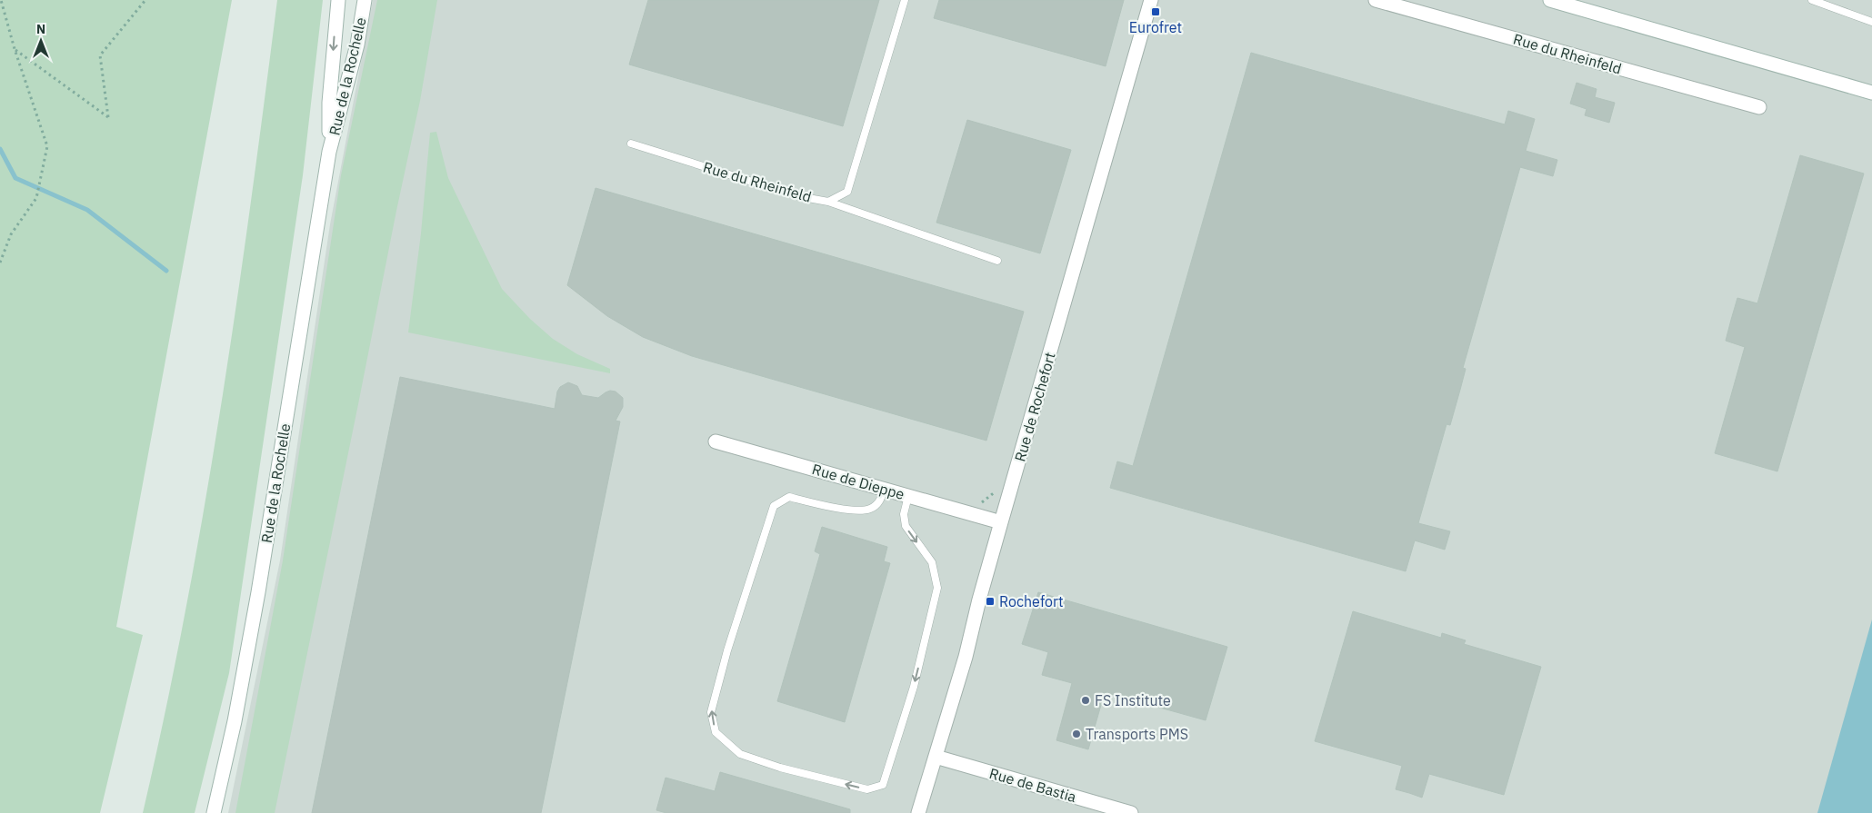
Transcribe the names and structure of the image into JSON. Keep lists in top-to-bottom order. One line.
{"streets":{"street":["Rue du Rheinfeld","Rue de la Rochelle","Rue de Rochefort","Rue de Dieppe","Rue de Bastia"]},"crossings":[["Rue de Rochefort","Rue de Dieppe"],["Rue de Rochefort","Rue de Bastia"]],"places":{"transit":["Eurofret","Rochefort"],"other":["FS Institute","Transports PMS"]},"north":"top"}
